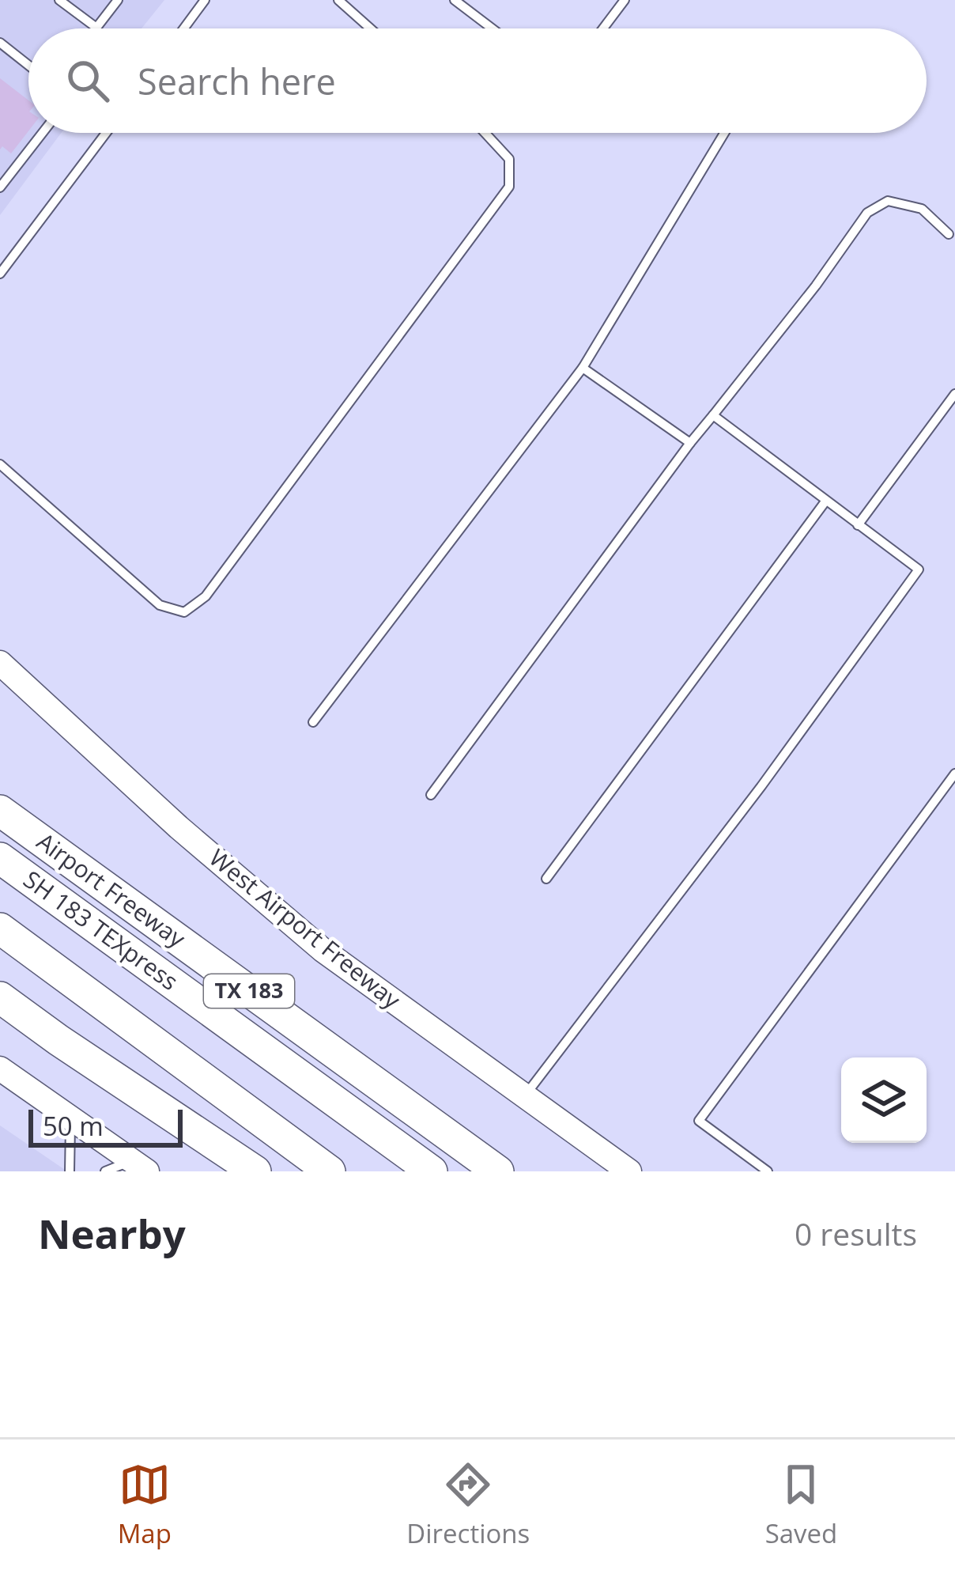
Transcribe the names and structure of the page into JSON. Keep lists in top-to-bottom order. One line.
{"streets":{"highway":["Airport Freeway","SH 183 TEXpress","TX 183"],"main road":["West Airport Freeway"]},"scale_bar":"50 m","page":{"search":"Search here","scale":"50 m","heading":["Nearby","0 results"],"nav":["Map","Directions","Saved"]}}
